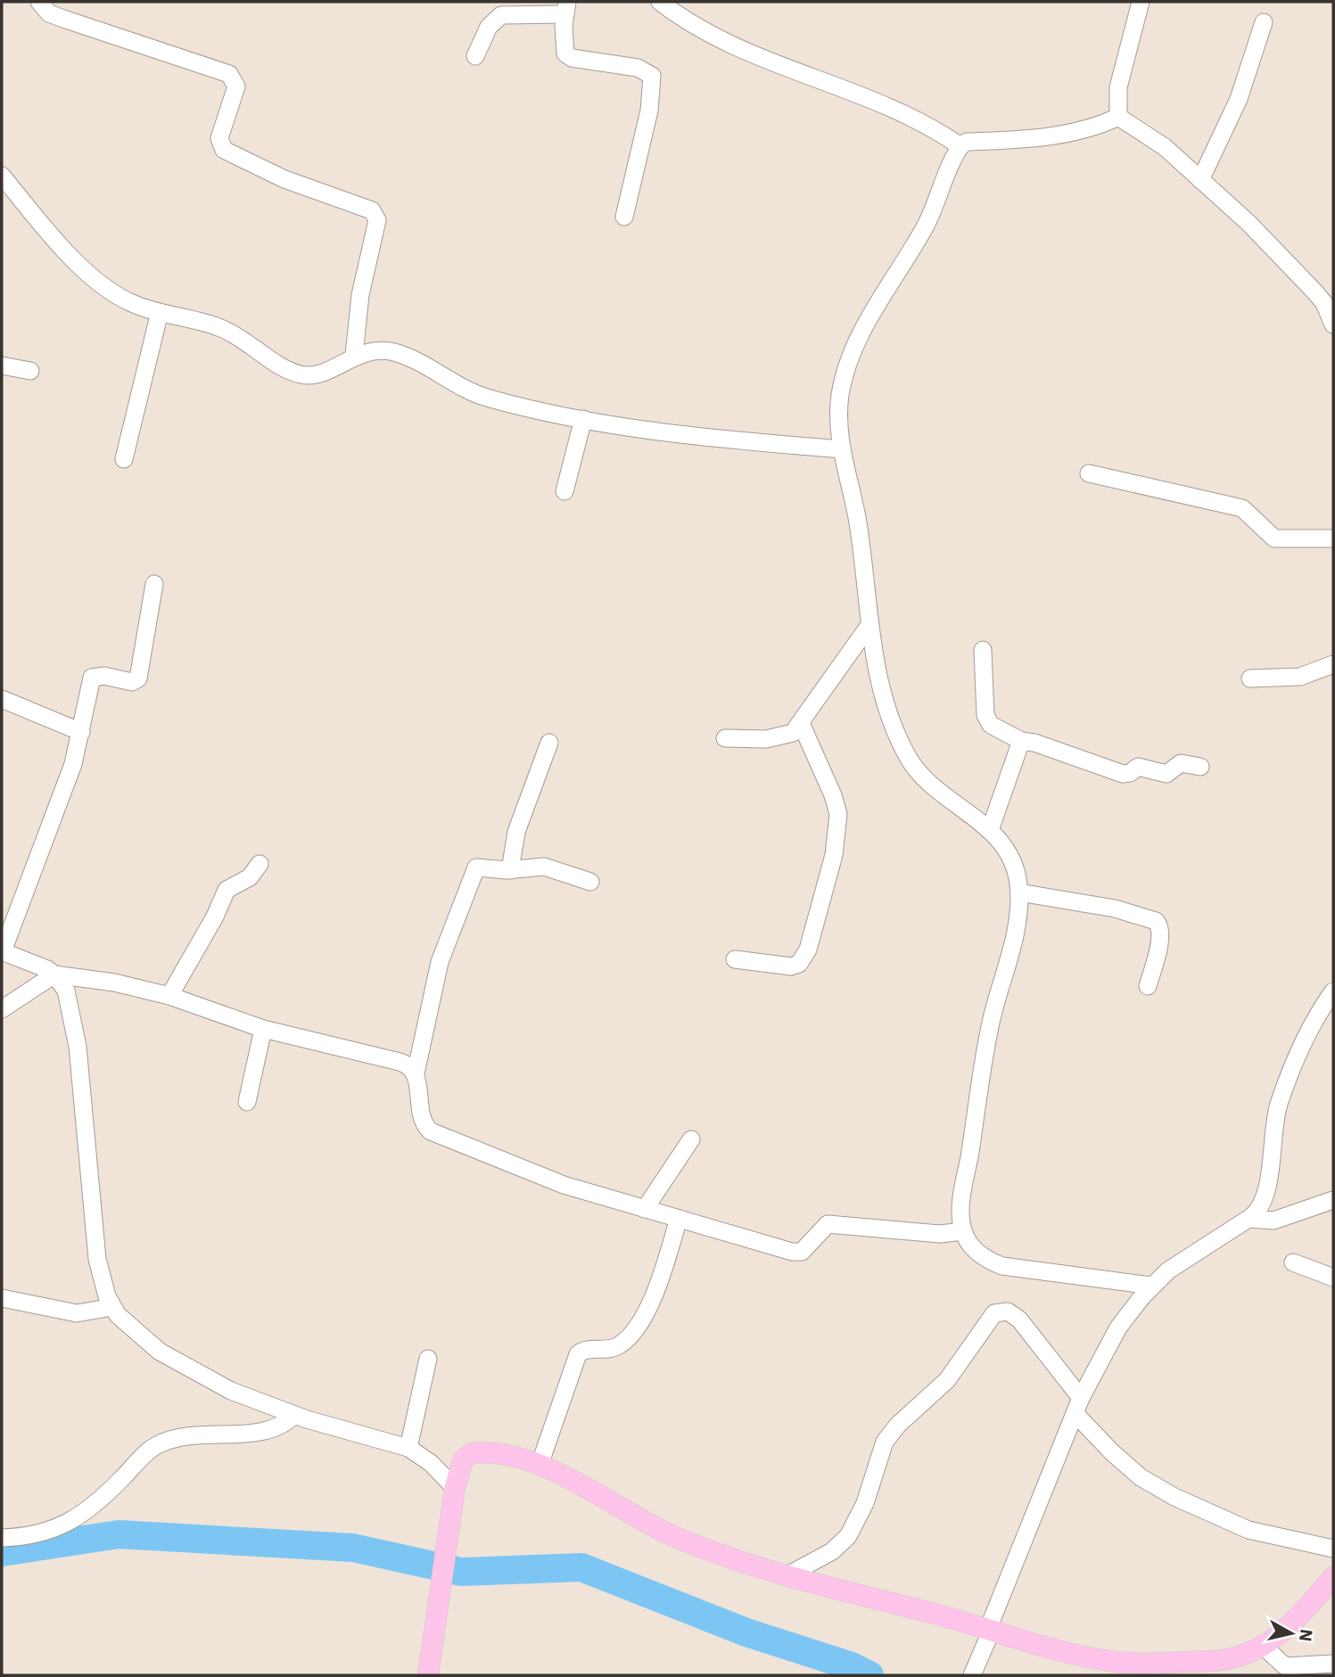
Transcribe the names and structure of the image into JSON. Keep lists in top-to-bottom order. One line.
{"north":"right"}
